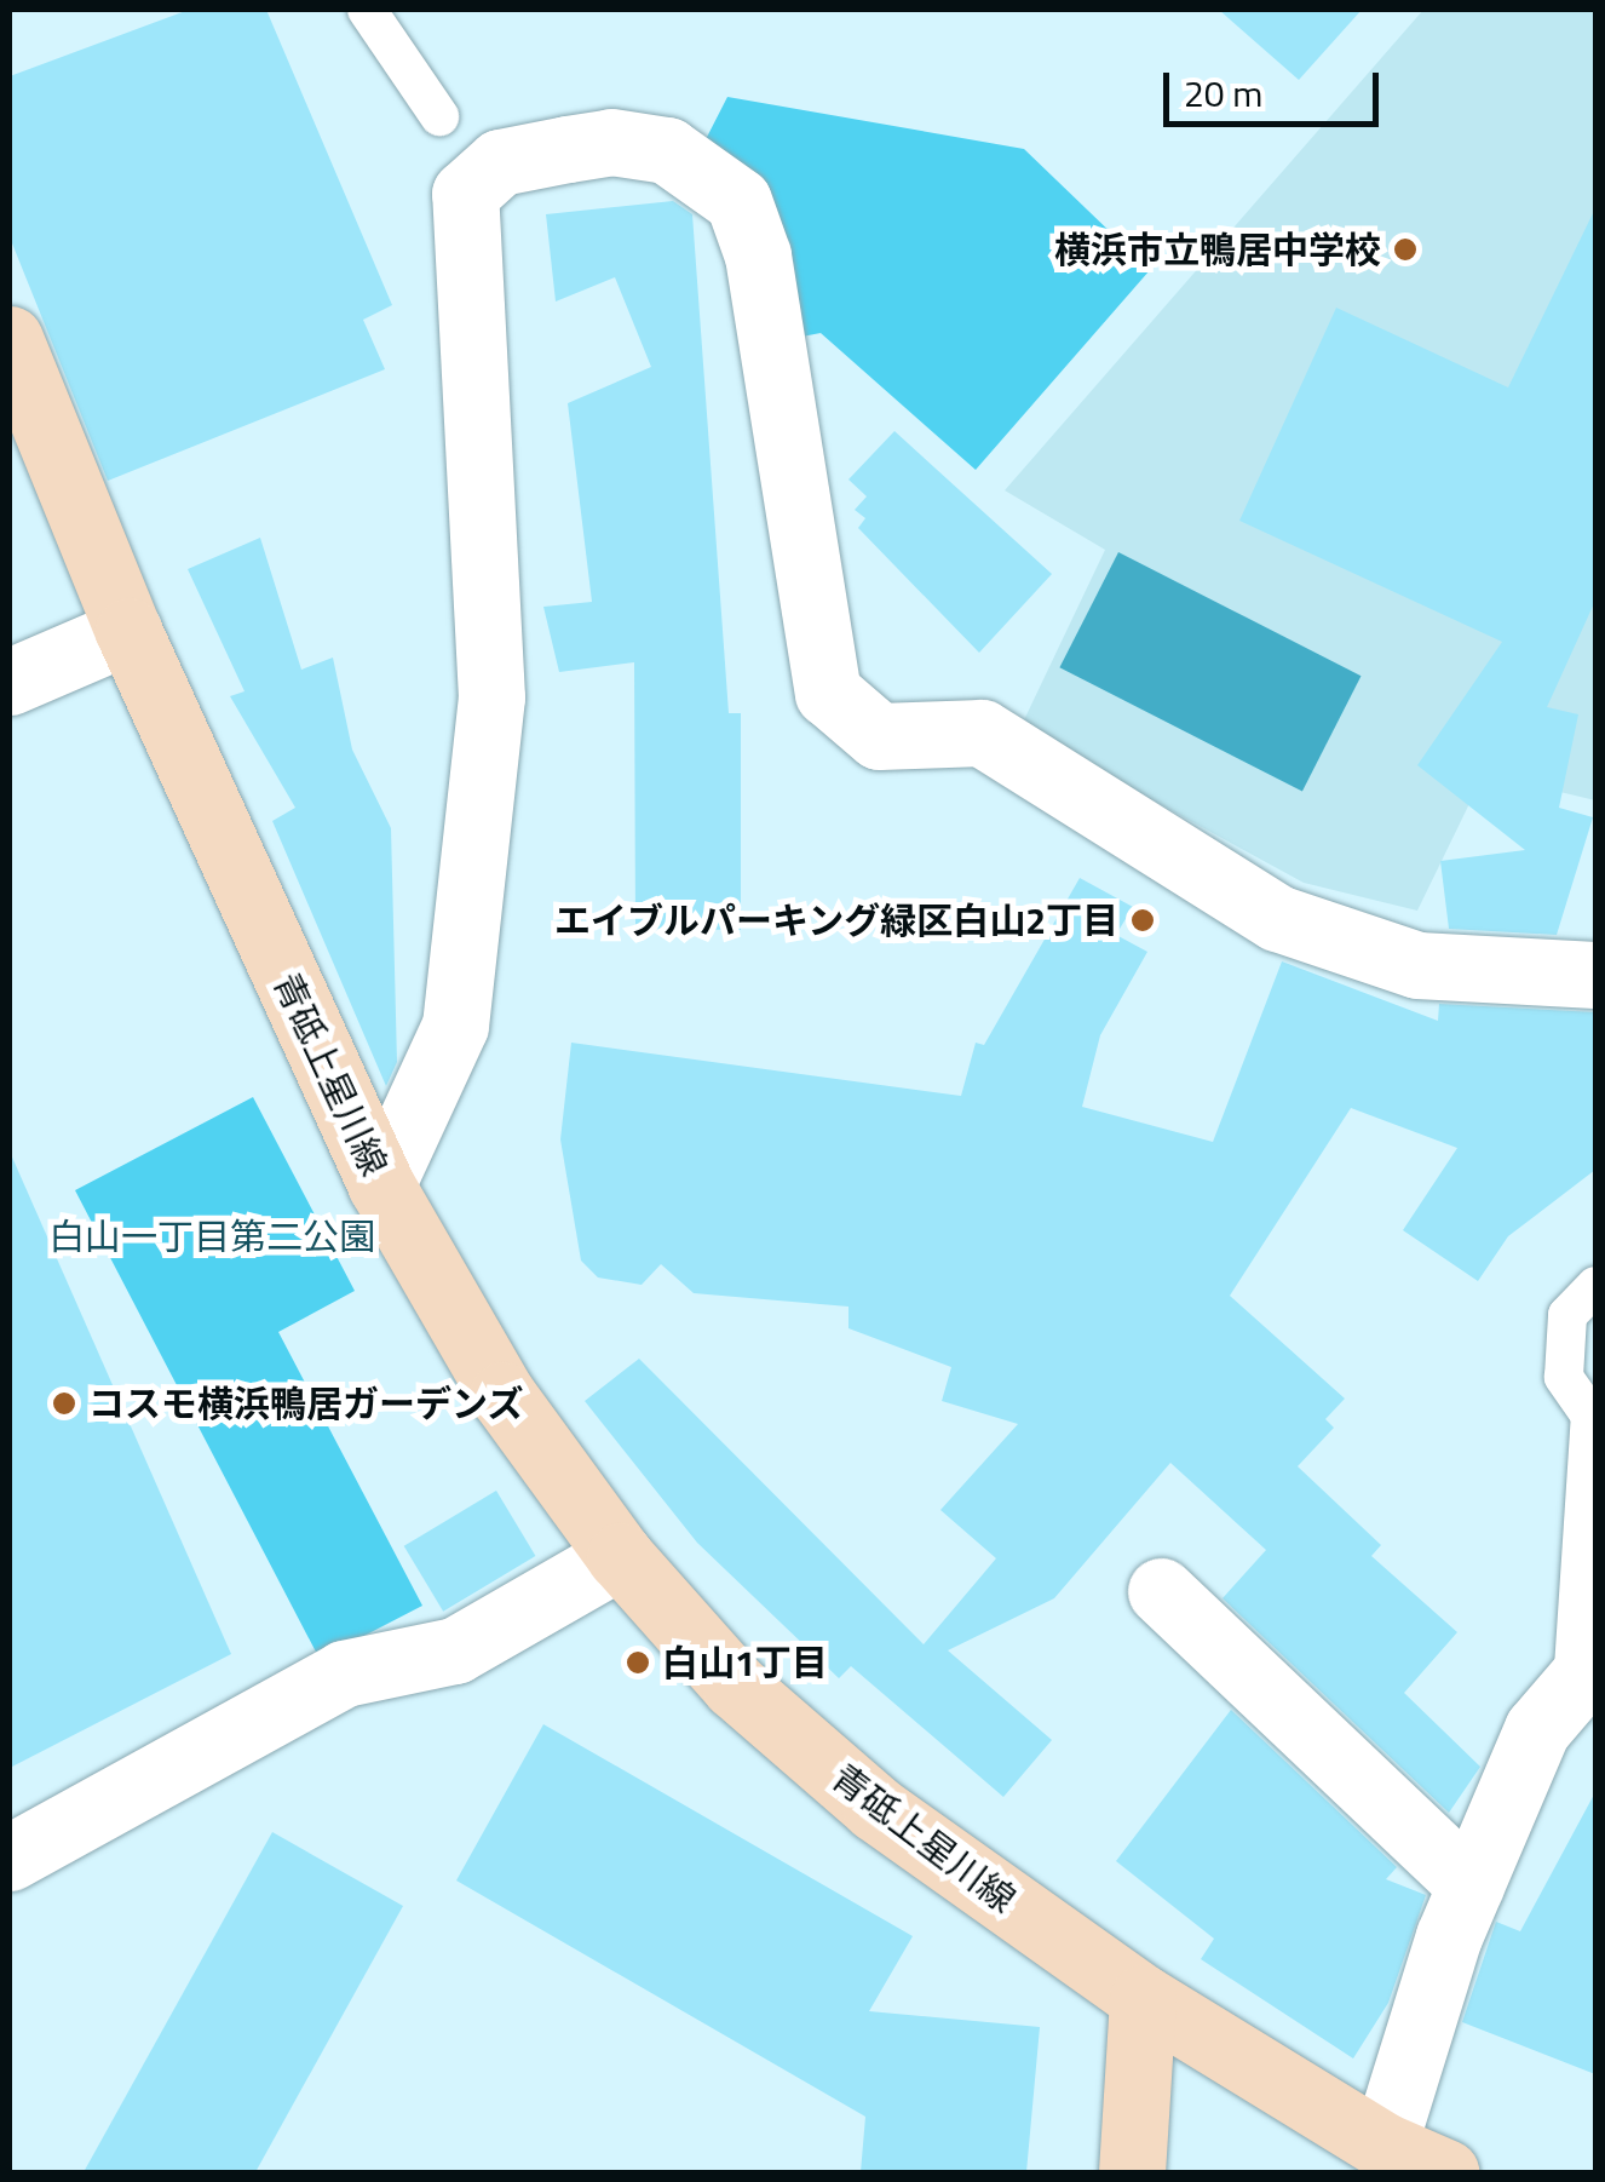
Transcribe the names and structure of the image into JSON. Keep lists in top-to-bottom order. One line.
{"streets":{"main road":["青砥上星川線"]},"parks":["白山一丁目第二公園"],"places":["横浜市立鴨居中学校","エイブルパーキング緑区白山2丁目","コスモ横浜鴨居ガーデンズ","白山1丁目"],"scale_bar":"20 m"}
